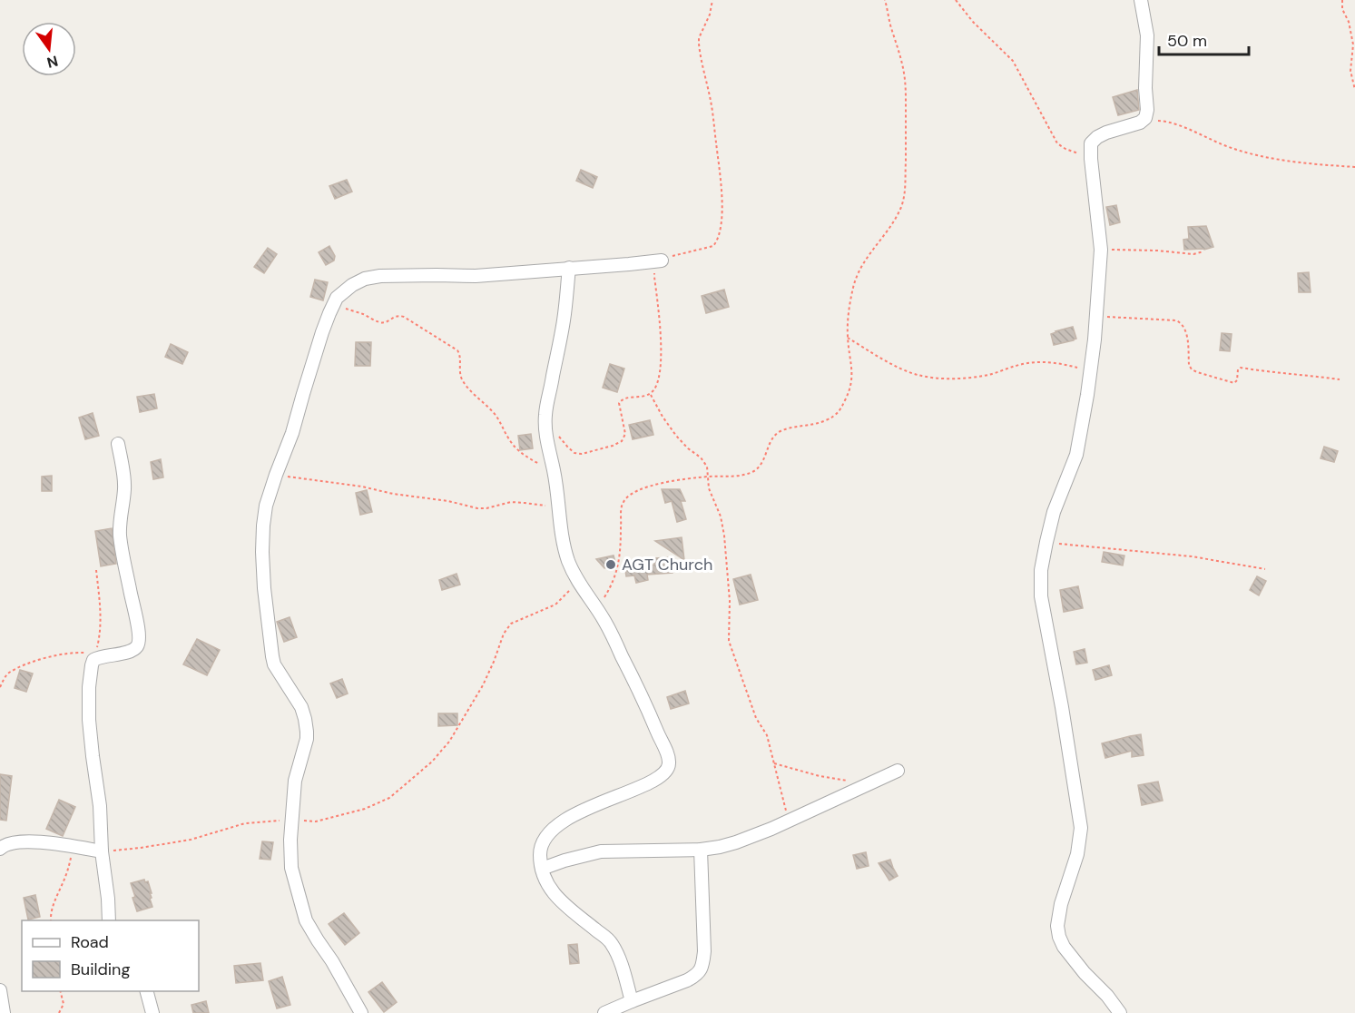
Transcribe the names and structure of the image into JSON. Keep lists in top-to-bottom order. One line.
{"places":["AGT Church"],"legend":["Road","Building"],"scale_bar":"50 m","north":"bottom"}
